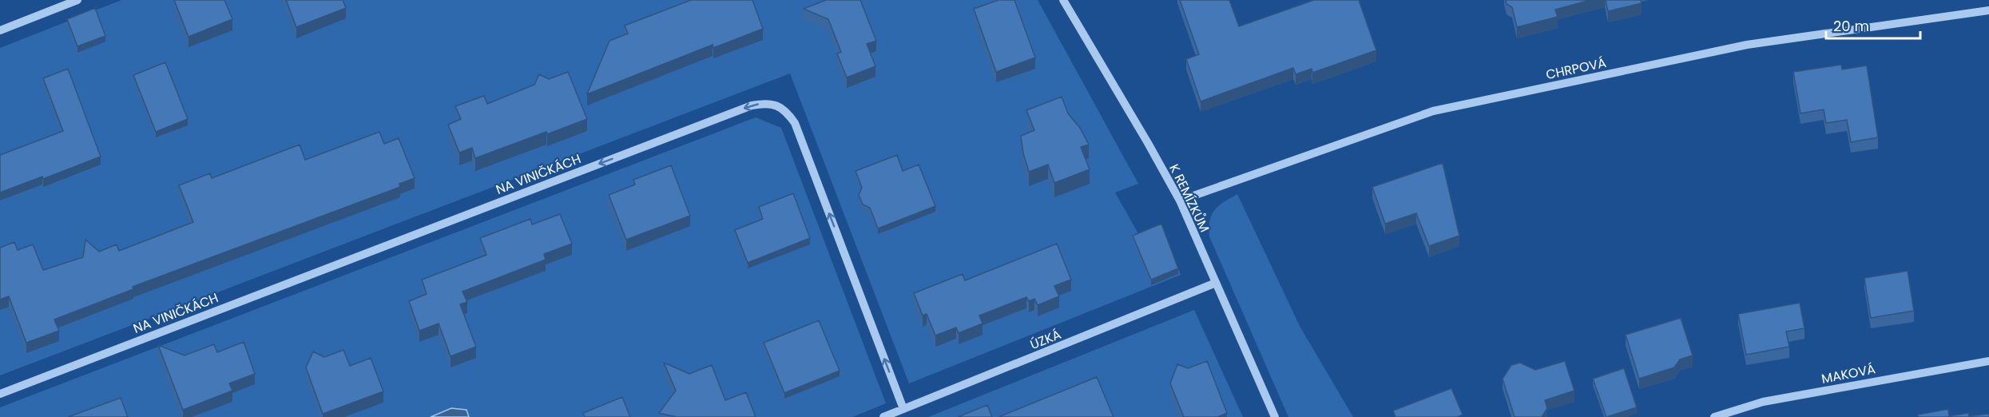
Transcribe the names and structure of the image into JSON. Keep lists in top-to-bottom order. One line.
{"streets":{"street":["CHRPOVÁ","NA VINIČKÁCH","K REMÍZKŮM","ÚZKÁ","MAKOVÁ"]},"crossings":[["CHRPOVÁ","K REMÍZKŮM"],["NA VINIČKÁCH","ÚZKÁ"],["K REMÍZKŮM","ÚZKÁ"]],"scale_bar":"20 m"}
